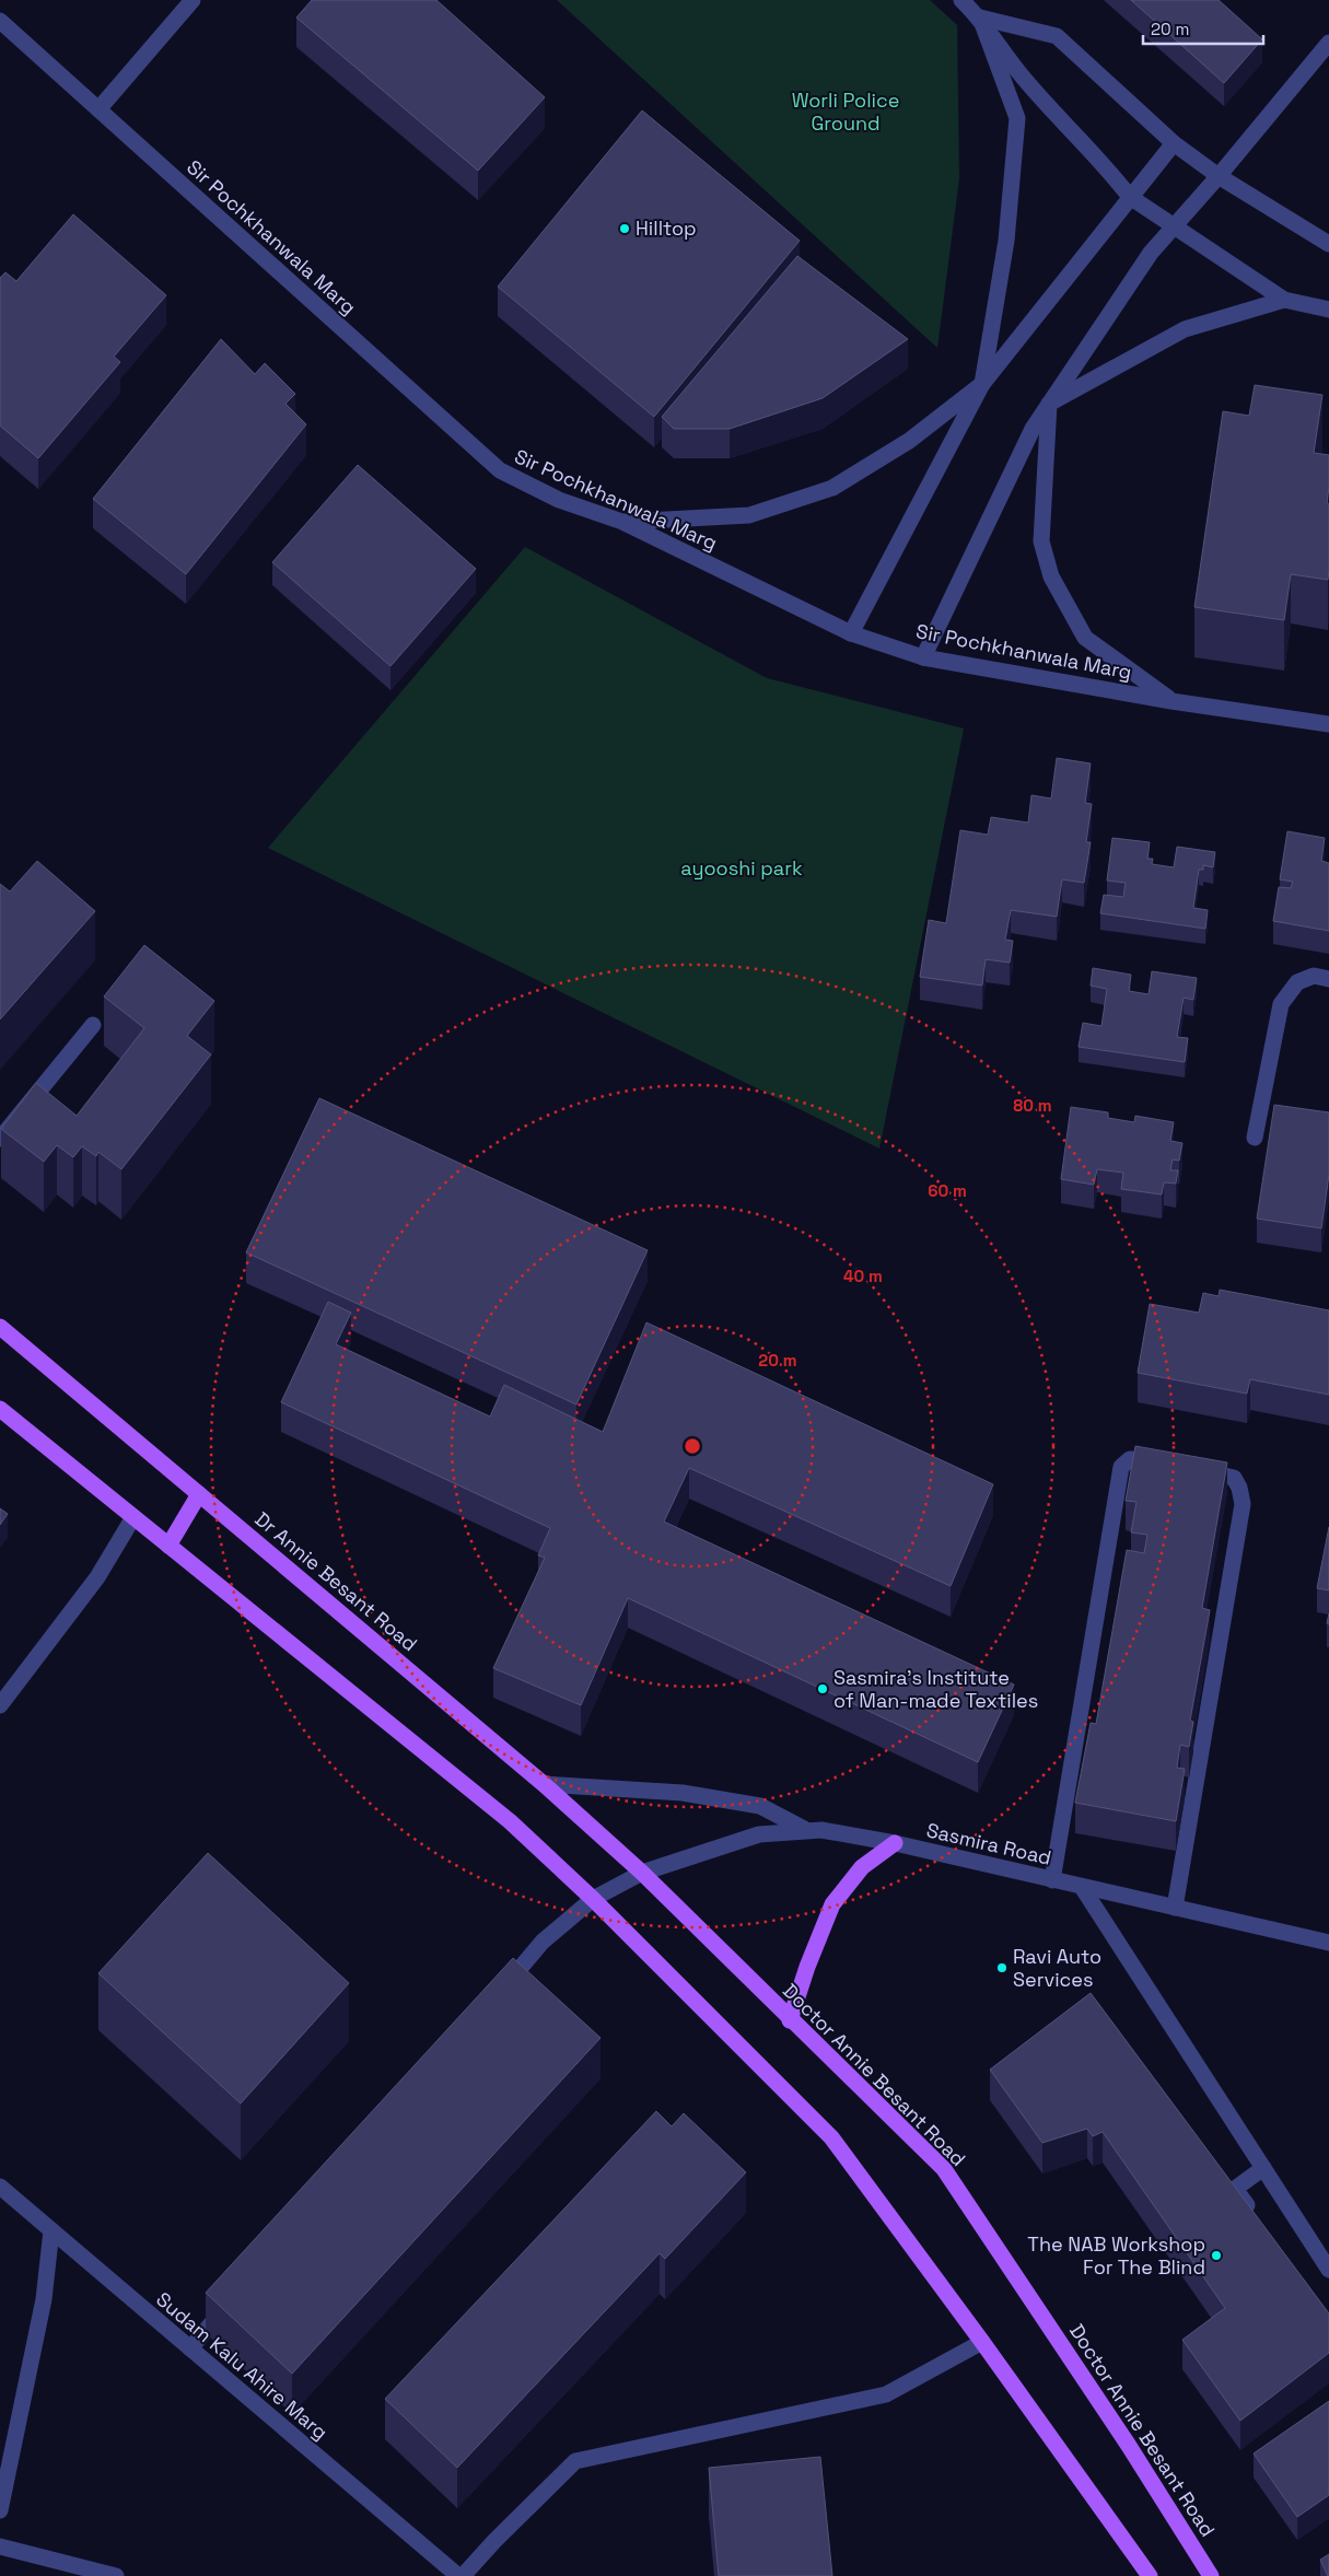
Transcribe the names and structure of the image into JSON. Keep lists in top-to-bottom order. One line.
{"streets":{"main road":["Dr Annie Besant Road","Doctor Annie Besant Road"],"street":["Sir Pochkhanwala Marg","Sasmira Road","Sudam Kalu Ahire Marg"]},"crossings":[["Dr Annie Besant Road","Sasmira Road"],["Dr Annie Besant Road","Doctor Annie Besant Road"],["Sasmira Road","Doctor Annie Besant Road"]],"parks":["Worli Police Ground","ayooshi park"],"places":["Hilltop","Sasmira's Institute of Man-made Textiles","Ravi Auto Services","The NAB Workshop For The Blind"],"scale_bar":"20 m","rings":["80 m","60 m","40 m","20 m"]}
